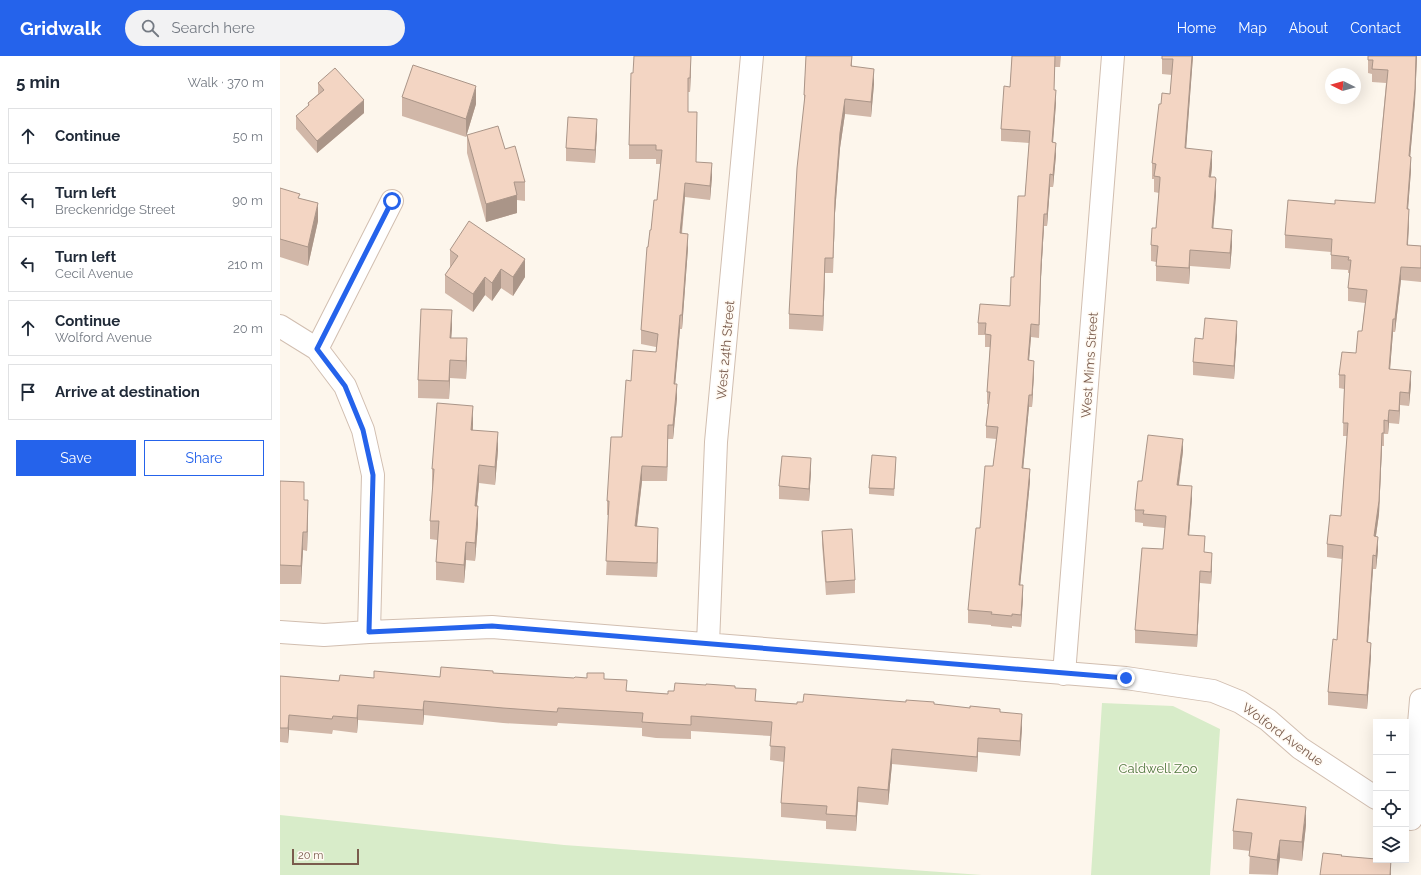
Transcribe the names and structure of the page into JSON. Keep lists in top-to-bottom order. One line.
{"streets":{"street":["West 24th Street","West Mims Street","Wolford Avenue"]},"crossings":[["West 24th Street","Wolford Avenue"],["West Mims Street","Wolford Avenue"]],"parks":["Caldwell Zoo"],"scale_bar":"20 m","north":"left","page":{"header":"Gridwalk","search":"Search here","nav":["Home","Map","About","Contact"],"heading":["5 min","Walk · 370 m"],"list":[["Continue","50 m"],["Turn left","Breckenridge Street","90 m"],["Turn left","Cecil Avenue","210 m"],["Continue","Wolford Avenue","20 m"],"Arrive at destination"],"buttons":["Save","Share"],"map_buttons":["+","−"],"scale":"20 m"}}
